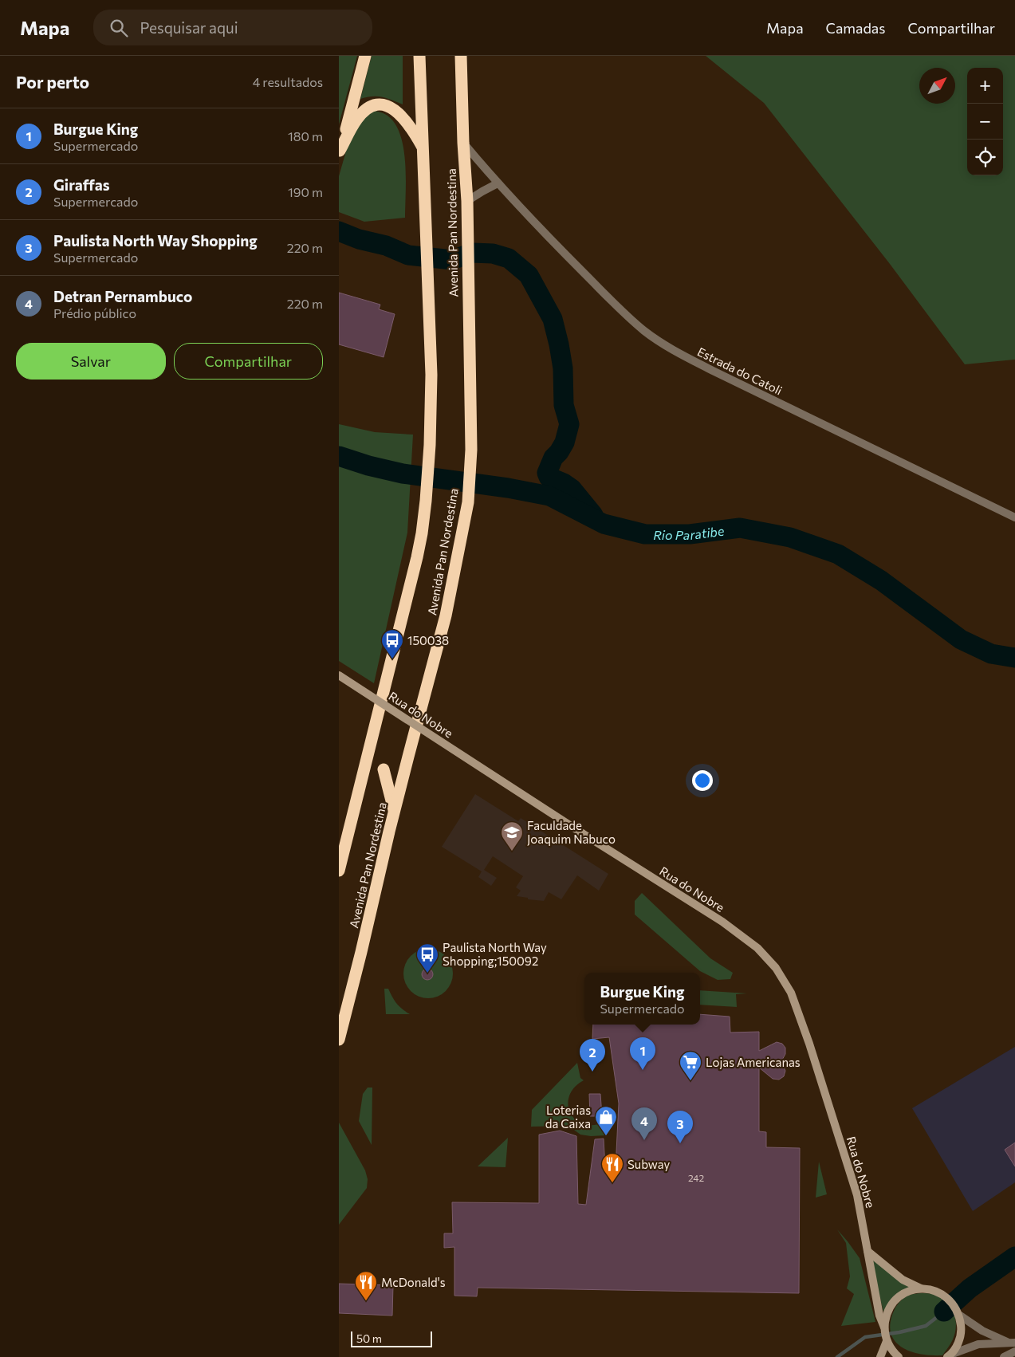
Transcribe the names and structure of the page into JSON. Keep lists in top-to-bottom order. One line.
{"streets":{"highway":["Avenida Pan Nordestina"],"main road":["Rua do Nobre"],"street":["Estrada do Catoli"]},"crossings":[["Avenida Pan Nordestina","Estrada do Catoli"]],"water":["Rio Paratibe"],"places":{"bus stop":["150038","Paulista North Way Shopping;150092"],"school or university":["Faculdade Joaquim Nabuco"],"supermarket":["Lojas Americanas"],"shop":["Loterias da Caixa"],"restaurant":["Subway","McDonald's"]},"house_numbers":["242"],"scale_bar":"50 m","north":"top right","page":{"header":"Mapa","search":"Pesquisar aqui","nav":["Mapa","Camadas","Compartilhar"],"heading":["Por perto","4 resultados"],"map_buttons":["+","−"],"list":[{"mark":"1","name":"Burgue King","note":"Supermercado","value":"180 m"},{"mark":"2","name":"Giraffas","note":"Supermercado","value":"190 m"},{"mark":"3","name":"Paulista North Way Shopping","note":"Supermercado","value":"220 m"},{"mark":"4","name":"Detran Pernambuco","note":"Prédio público","value":"220 m"}],"buttons":["Salvar","Compartilhar"],"popup":["Burgue King","Supermercado"],"pins":["1","2","4","3"],"scale":"50 m"}}
